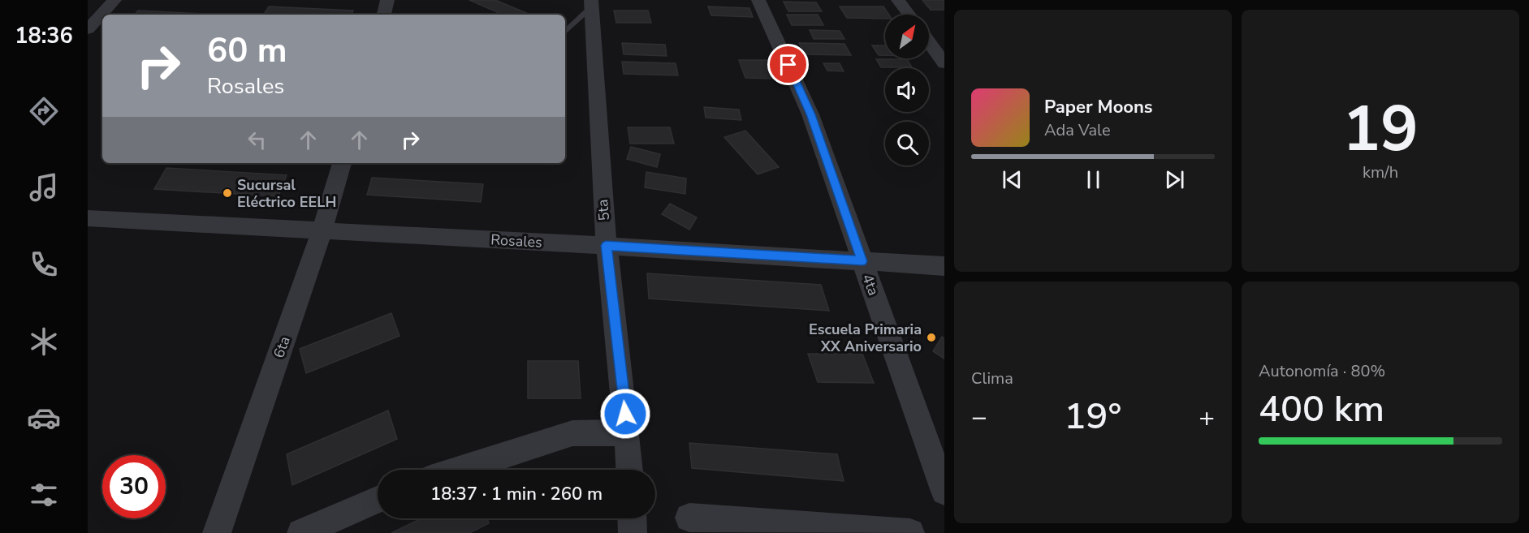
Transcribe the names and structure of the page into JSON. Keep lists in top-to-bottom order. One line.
{"streets":{"street":["5ta","Rosales","4ta","6ta"]},"crossings":[["5ta","Rosales"],["Rosales","4ta"],["Rosales","6ta"]],"places":["Sucursal Eléctrico EELH","Escuela Primaria XX Aniversario"],"north":"top right","page":{"tabs":"18:36","tile":[["19","km/h"],"Clima",["Autonomía · 80%","400 km"]],"turn":["60 m","Rosales"],"song":["Paper Moons","Ada Vale"],"heat":["−","19°","+"],"limit":"30","trip":"18:37 · 1 min · 260 m"}}
